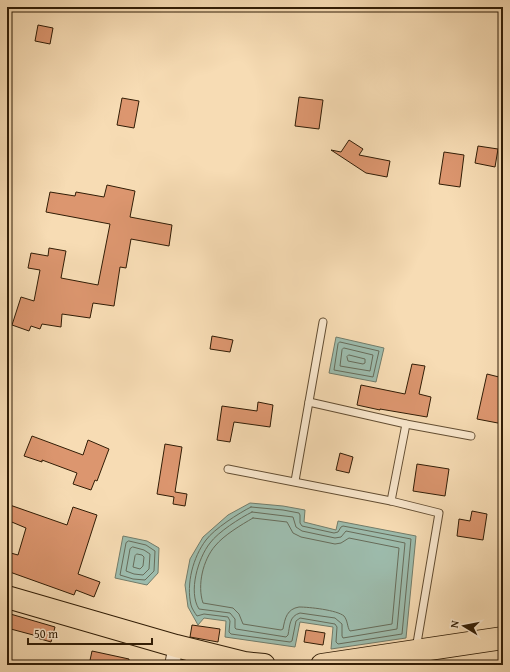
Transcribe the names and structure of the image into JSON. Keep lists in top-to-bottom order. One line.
{"scale_bar":"50 m","north":"left"}
